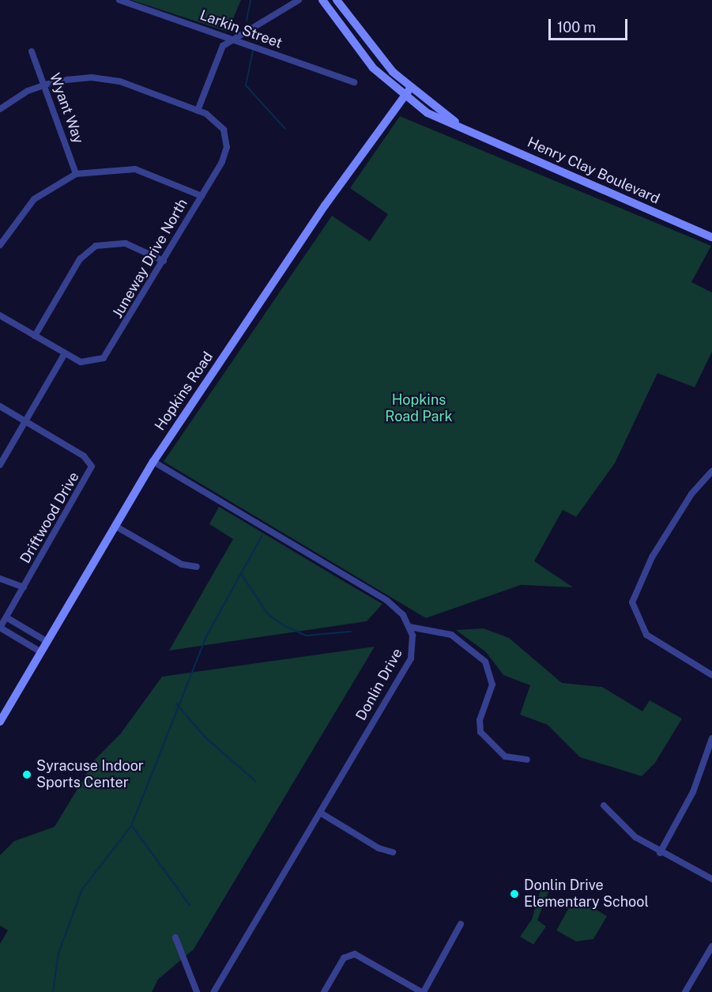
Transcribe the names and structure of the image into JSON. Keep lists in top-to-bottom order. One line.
{"streets":{"street":["Larkin Street","Wyant Way","Henry Clay Boulevard","Juneway Drive North","Hopkins Road","Driftwood Drive","Donlin Drive"]},"crossings":[["Wyant Way","Juneway Drive North"],["Henry Clay Boulevard","Hopkins Road"]],"parks":["Hopkins Road Park"],"places":["Syracuse Indoor Sports Center","Donlin Drive Elementary School"],"scale_bar":"100 m"}
